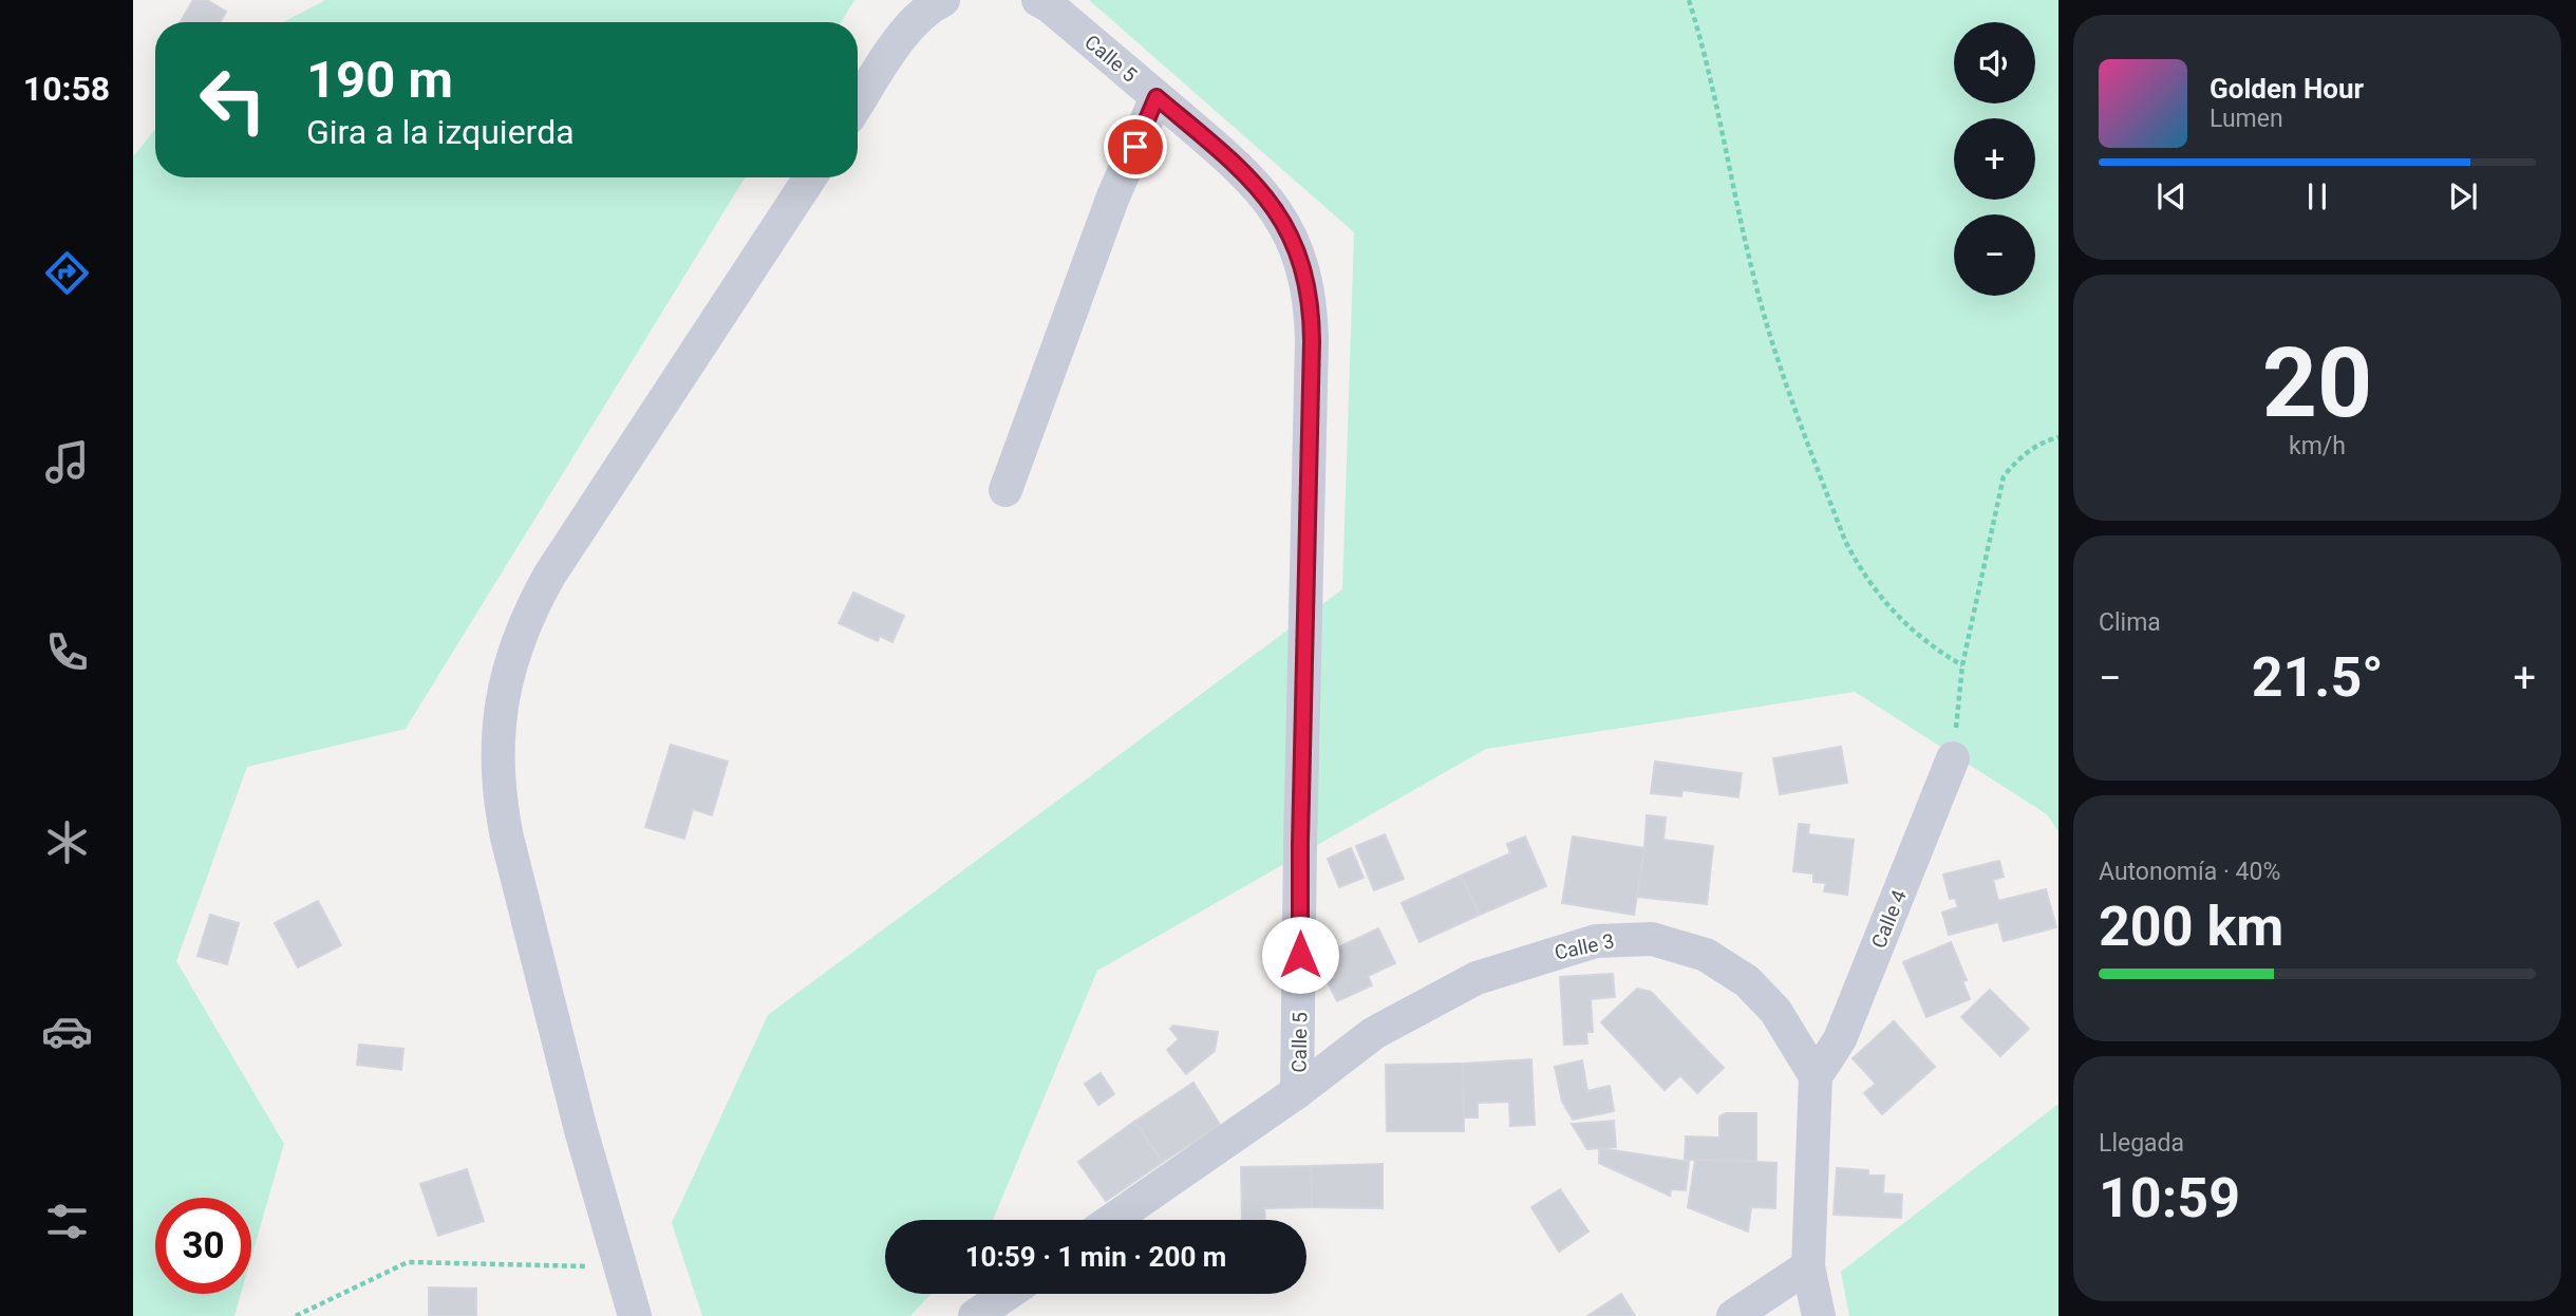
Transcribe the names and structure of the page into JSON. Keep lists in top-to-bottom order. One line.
{"streets":{"street":["Calle 5","Calle 4","Calle 3"]},"crossings":[["Calle 5","Calle 3"],["Calle 4","Calle 3"]],"page":{"tabs":"10:58","map_buttons":["+","−"],"turn":["190 m","Gira a la izquierda"],"song":["Golden Hour","Lumen"],"tile":[["20","km/h"],"Clima",["Autonomía · 40%","200 km"],["Llegada","10:59"]],"heat":["−","21.5°","+"],"limit":"30","trip":"10:59 · 1 min · 200 m"}}
